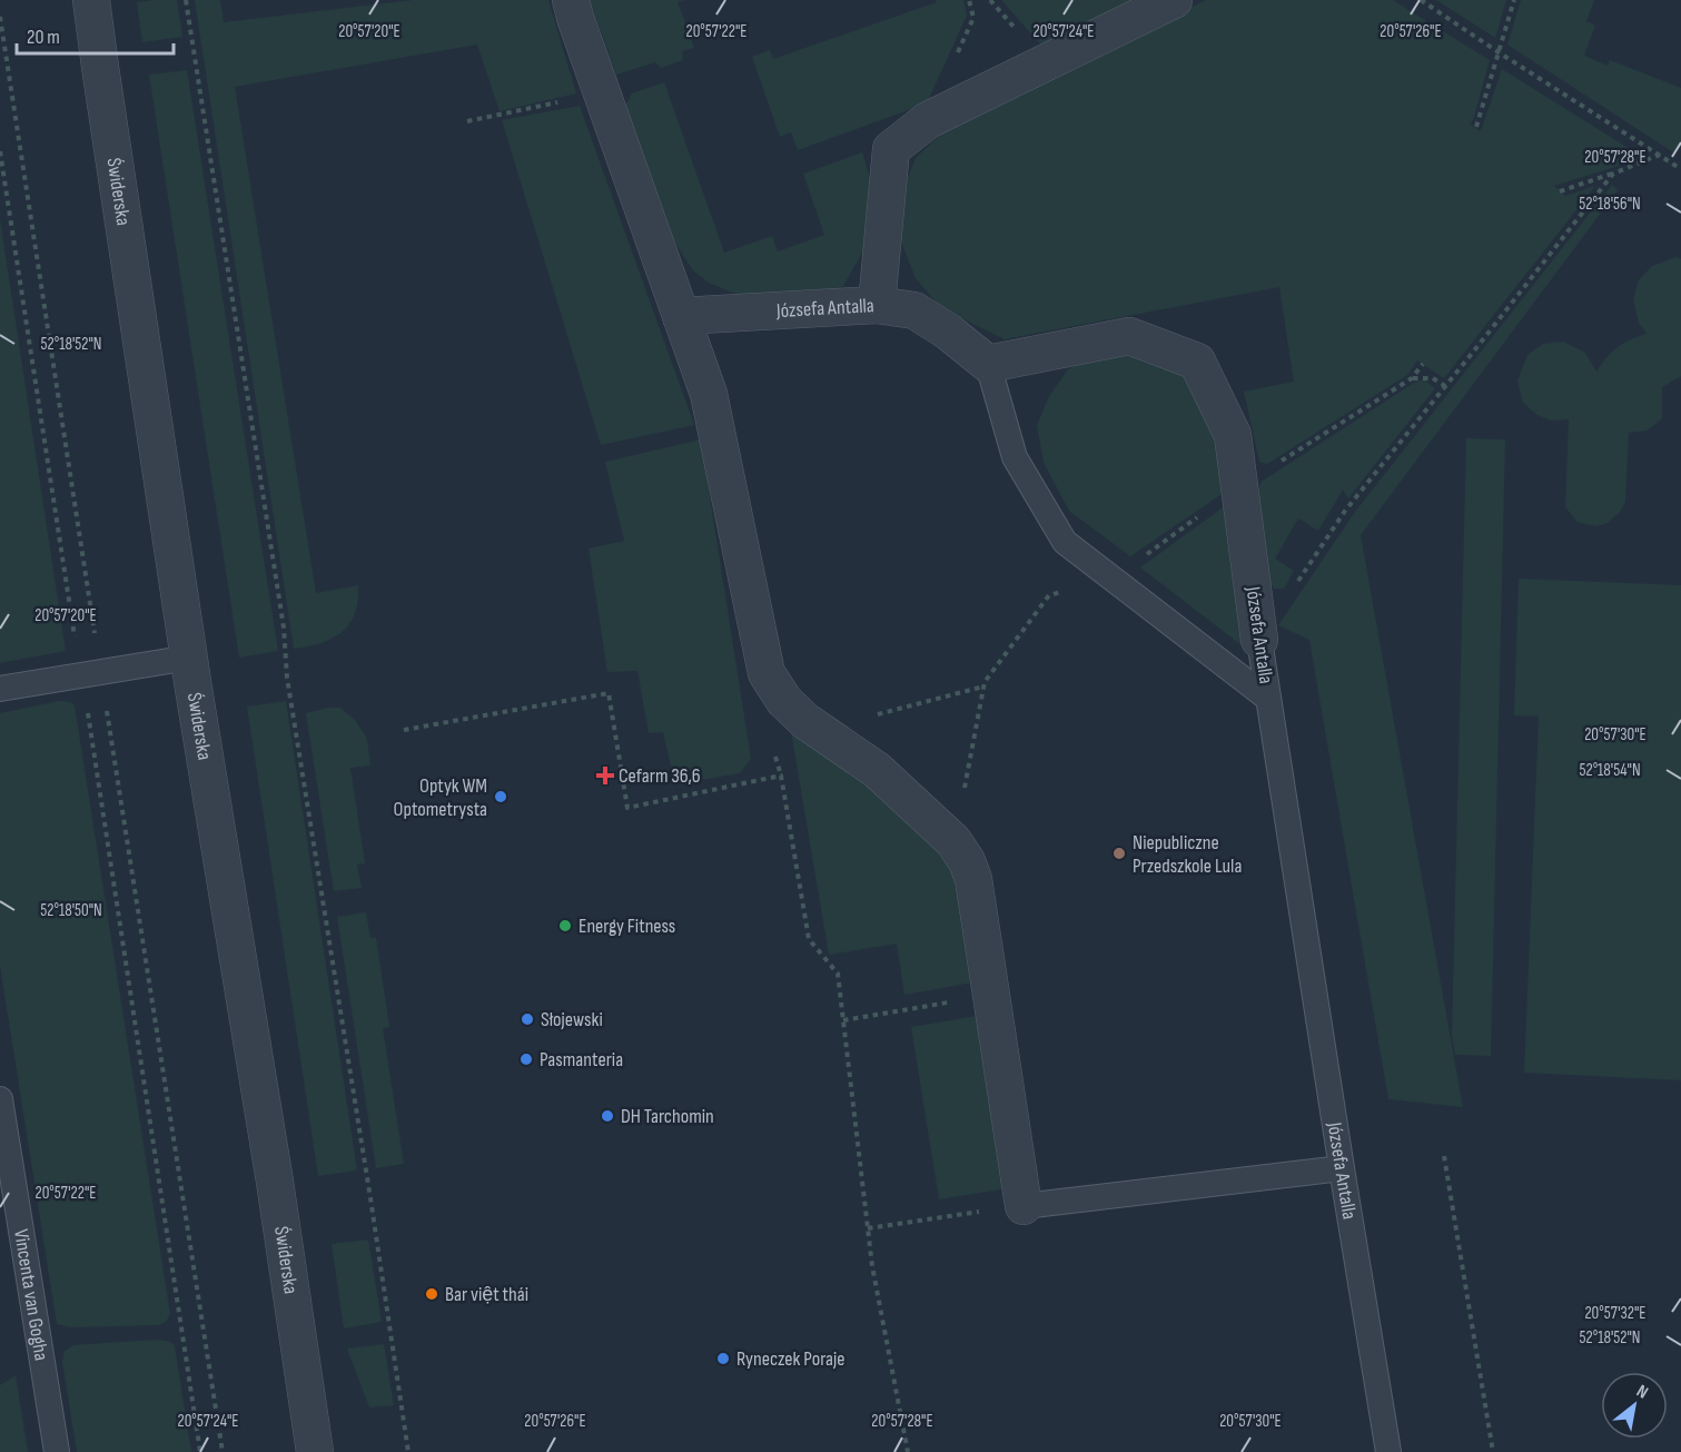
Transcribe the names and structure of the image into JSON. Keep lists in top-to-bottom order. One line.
{"streets":{"street":["Świderska","Józsefa Antalla"],"lane":["Vincenta van Gogha"]},"places":{"health":["Cefarm 36,6"],"other":["Optyk WM Optometrysta","Niepubliczne Przedszkole Lula","Energy Fitness","Słojewski","Pasmanteria","DH Tarchomin","Bar việt thái","Ryneczek Poraje"]},"scale_bar":"20 m","north":"top right","coordinates":["20°57'24\"E","20°57'26\"E","20°57'20\"E","20°57'22\"E","20°57'28\"E","52°18'56\"N","52°18'52\"N","20°57'30\"E","52°18'54\"N","52°18'50\"N","20°57'32\"E"]}
